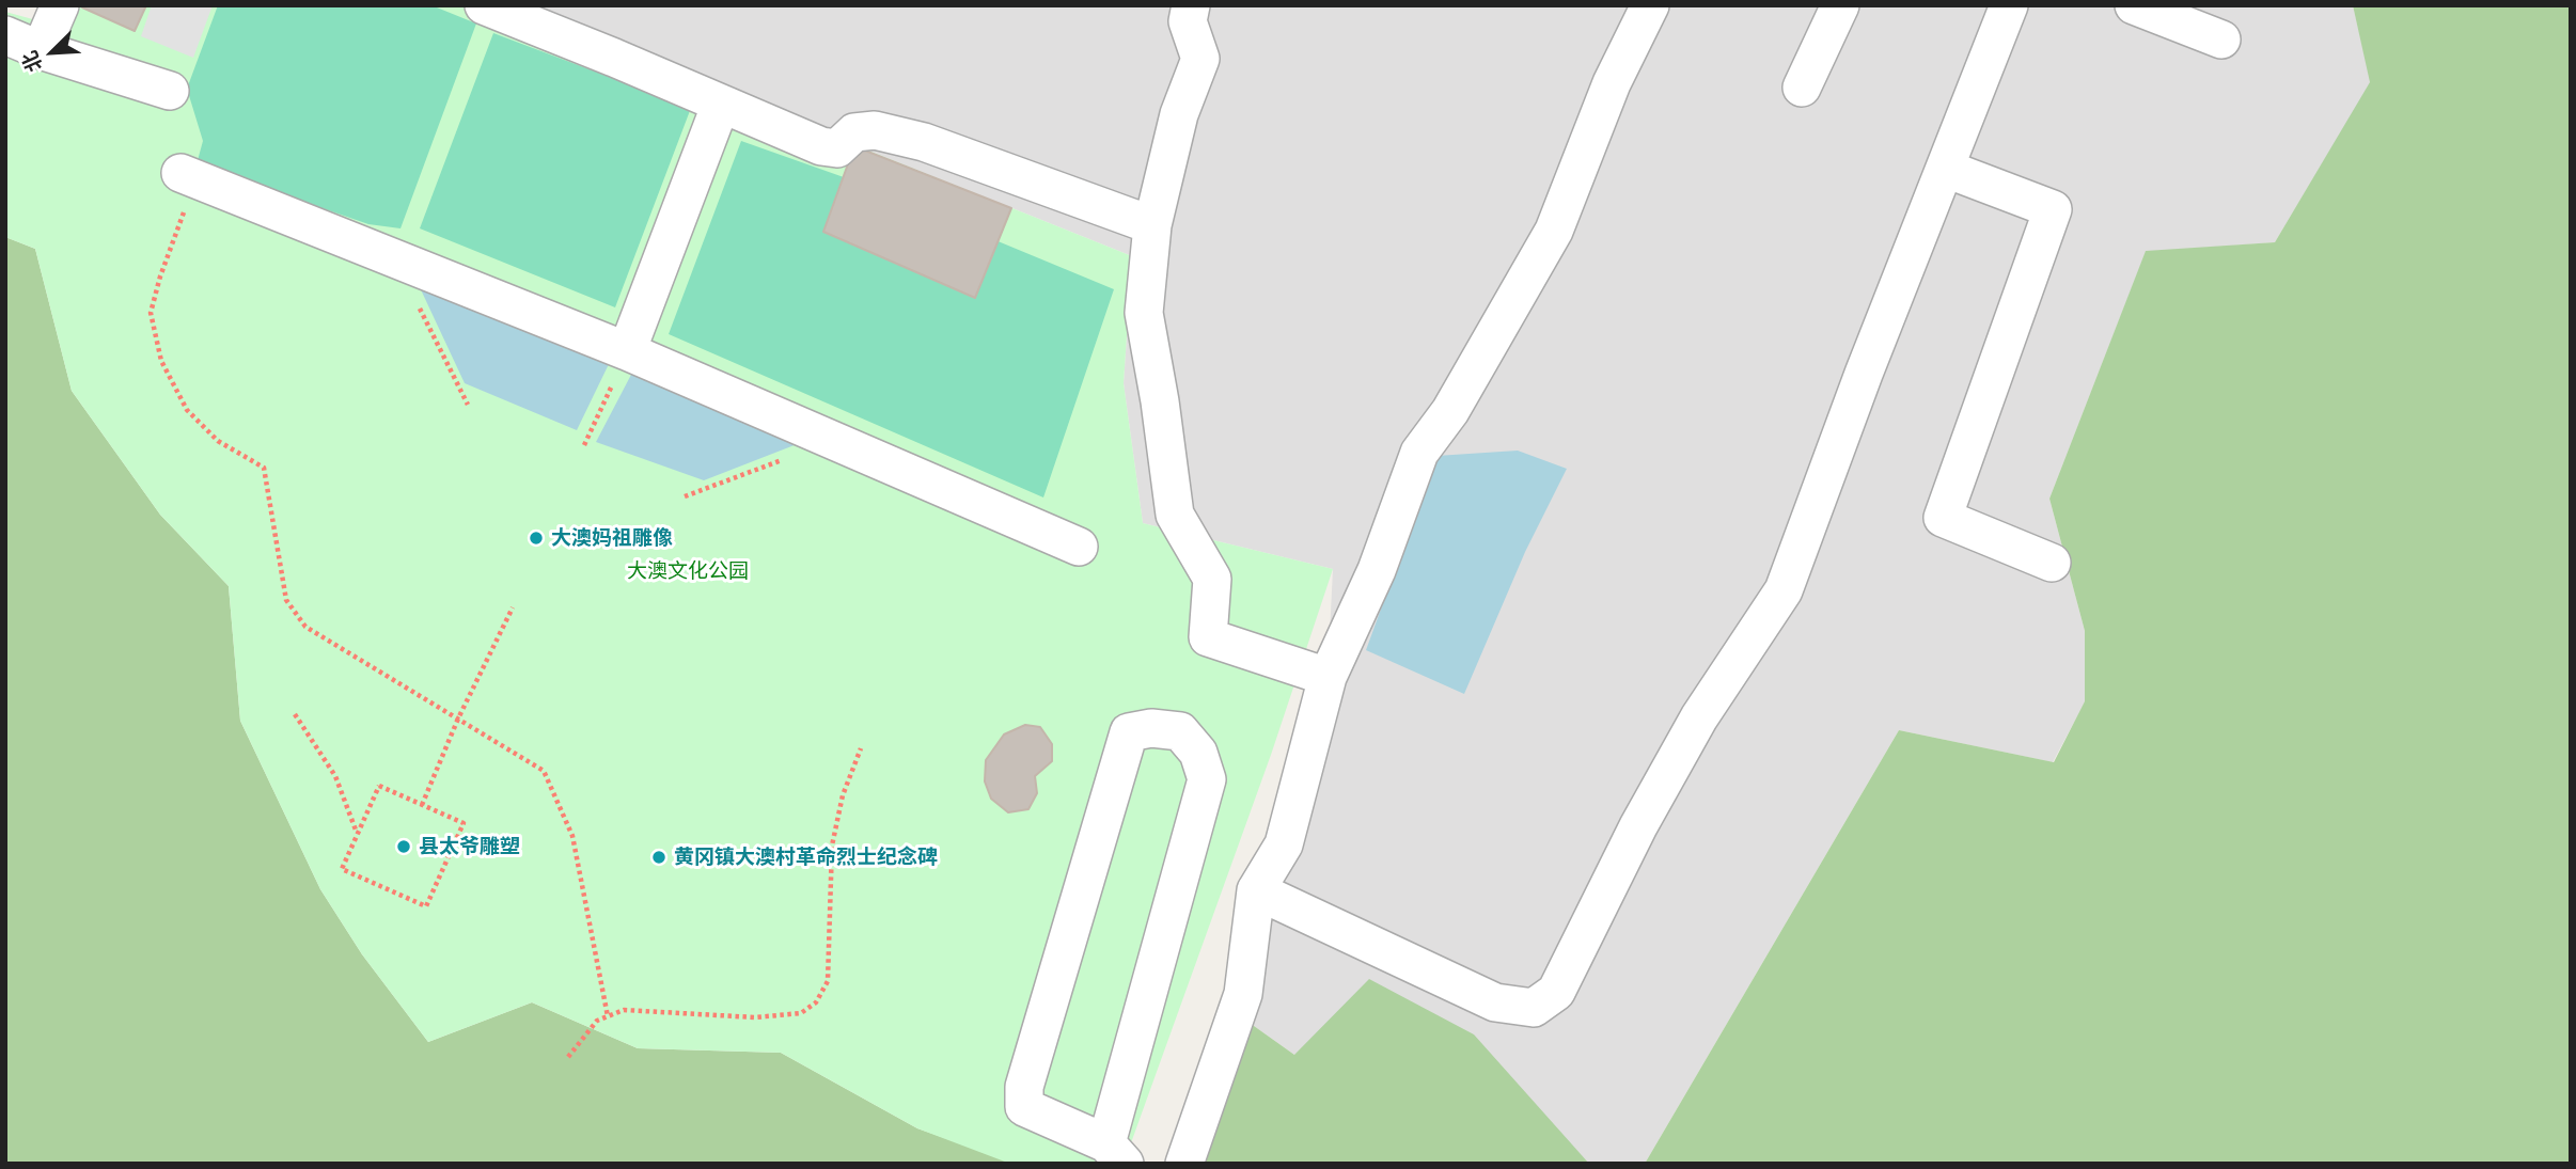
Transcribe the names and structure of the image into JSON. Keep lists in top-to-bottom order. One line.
{"parks":["大澳文化公园"],"places":["大澳妈祖雕像","县太爷雕塑","黄冈镇大澳村革命烈士纪念碑"],"north":"bottom left"}
